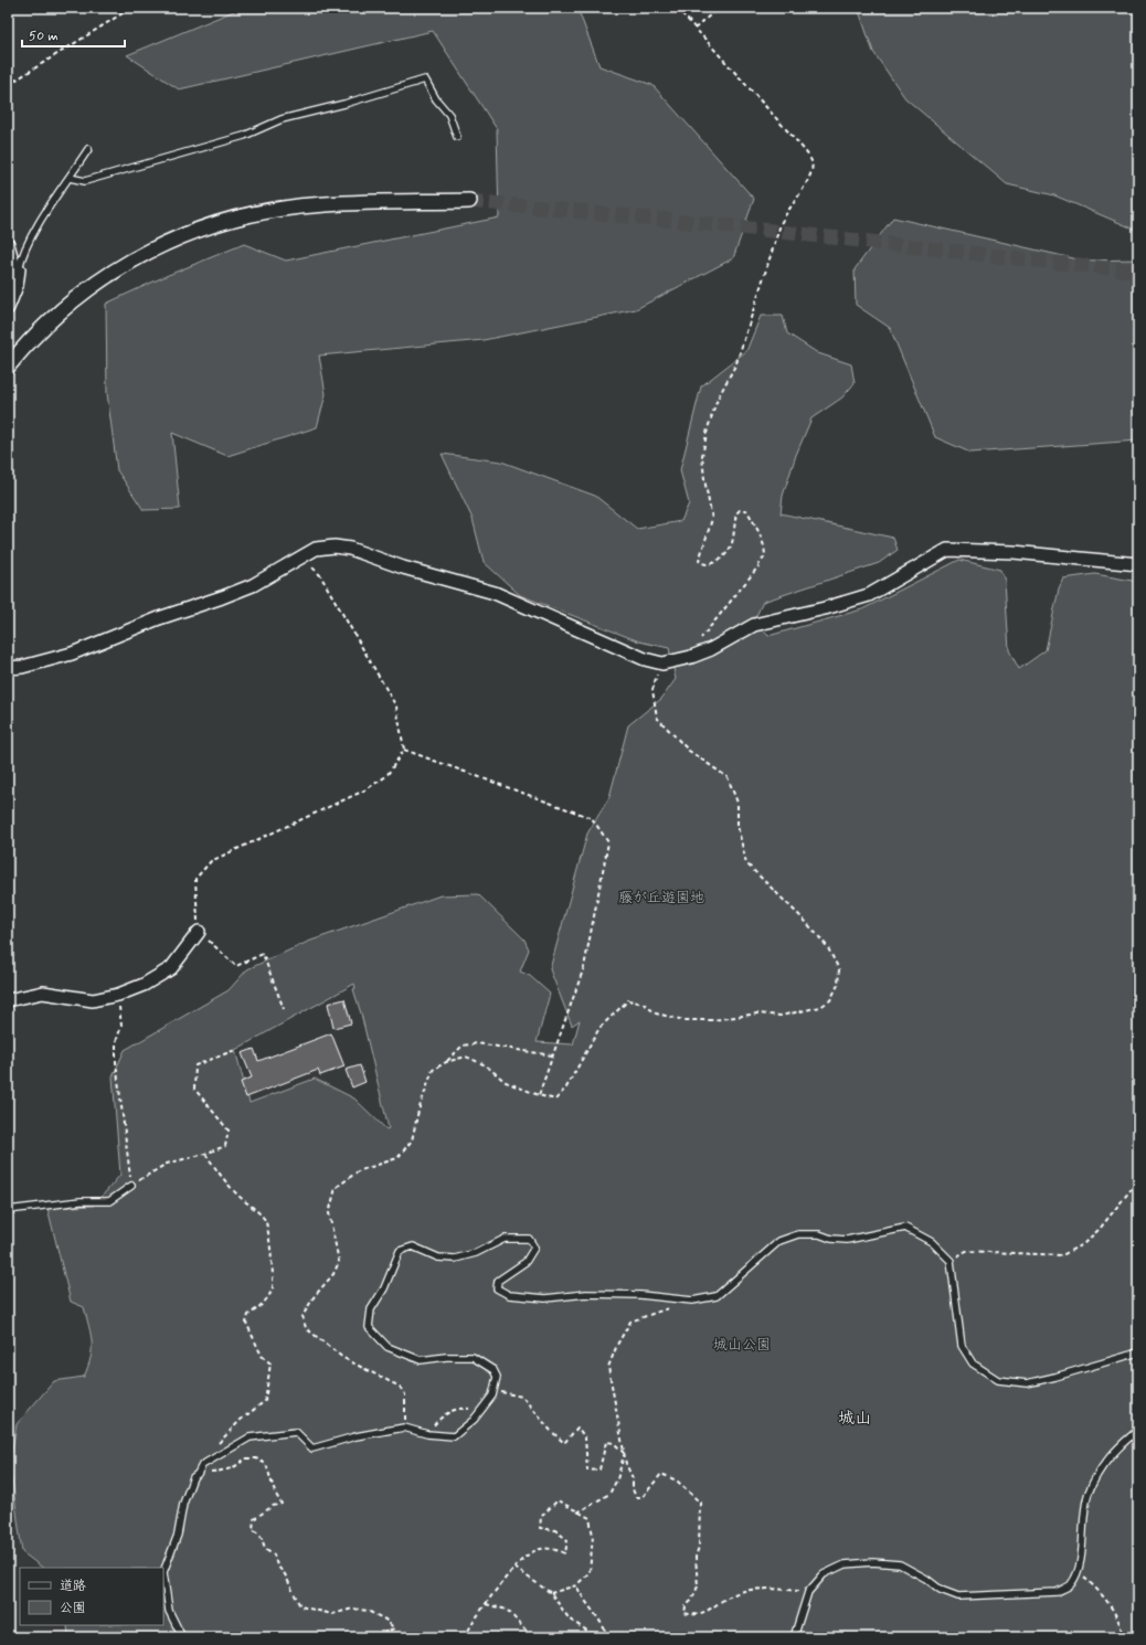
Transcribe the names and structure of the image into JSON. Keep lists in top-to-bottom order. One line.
{"districts":["城山"],"parks":["藤が丘遊園地","城山公園"],"legend":["道路","公園"],"scale_bar":"50 m"}
